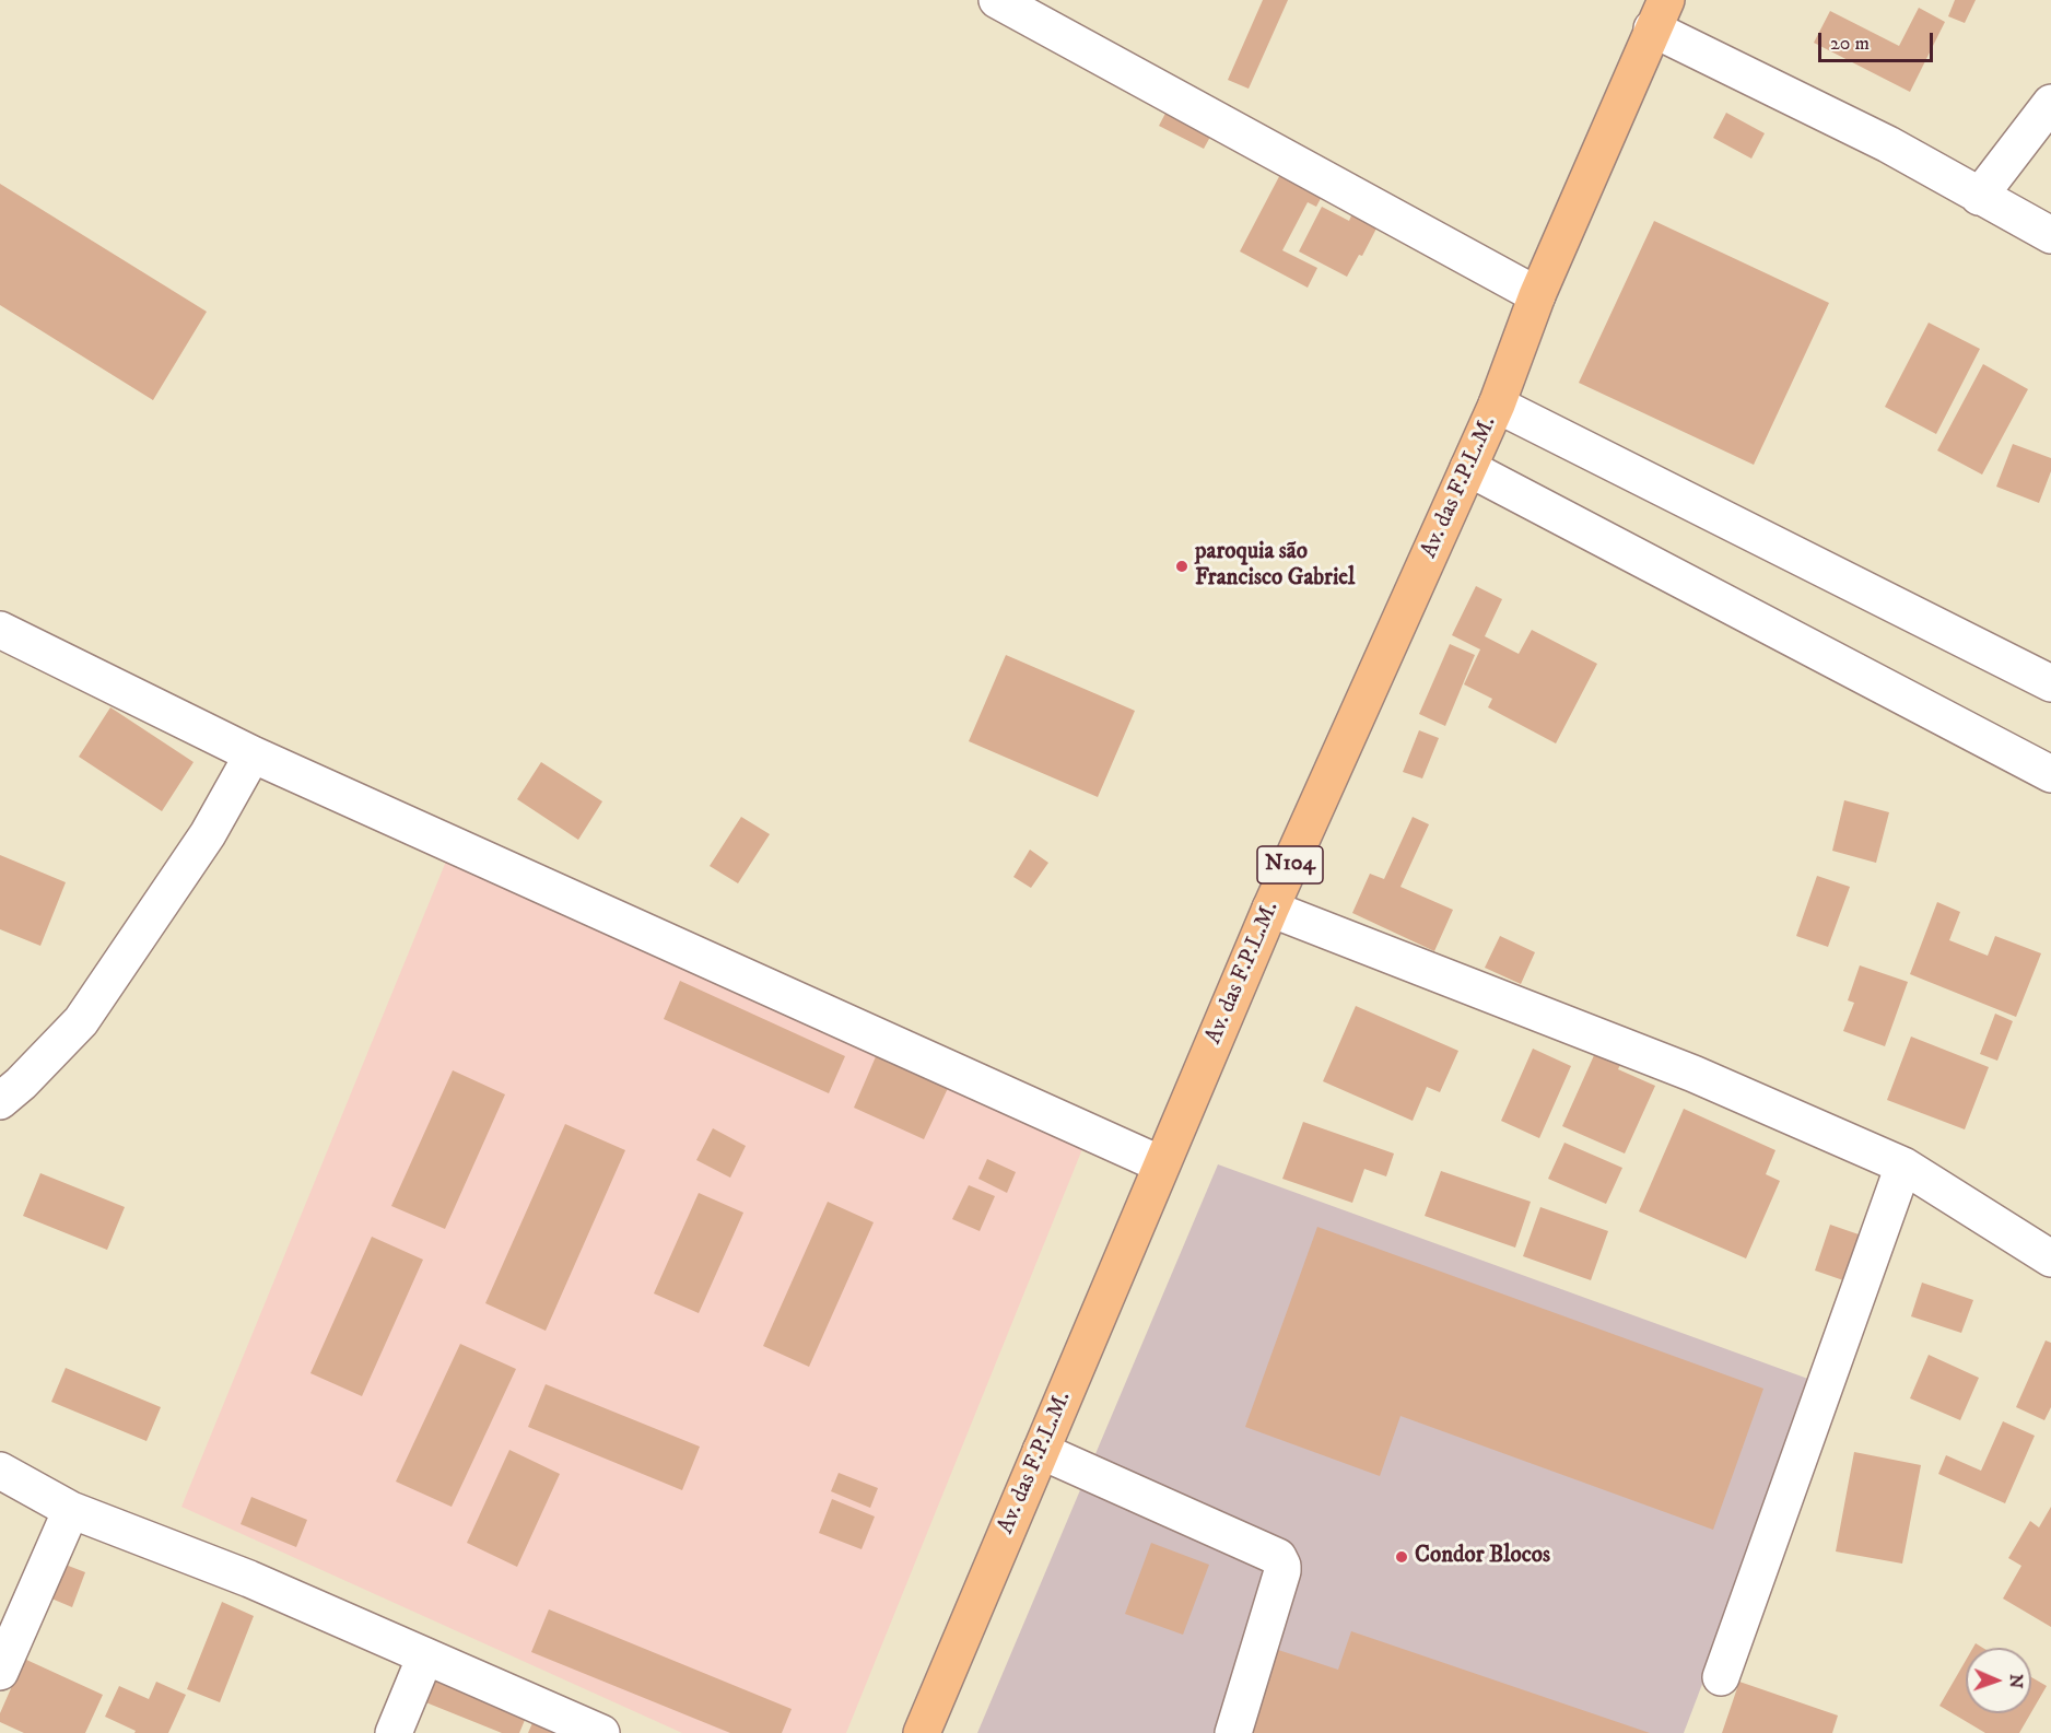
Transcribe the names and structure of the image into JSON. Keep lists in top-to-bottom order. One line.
{"streets":{"main road":["Av. das F.P.L.M.","N104"]},"places":["paroquia são Francisco Gabriel","Condor Blocos"],"scale_bar":"20 m","north":"right"}
